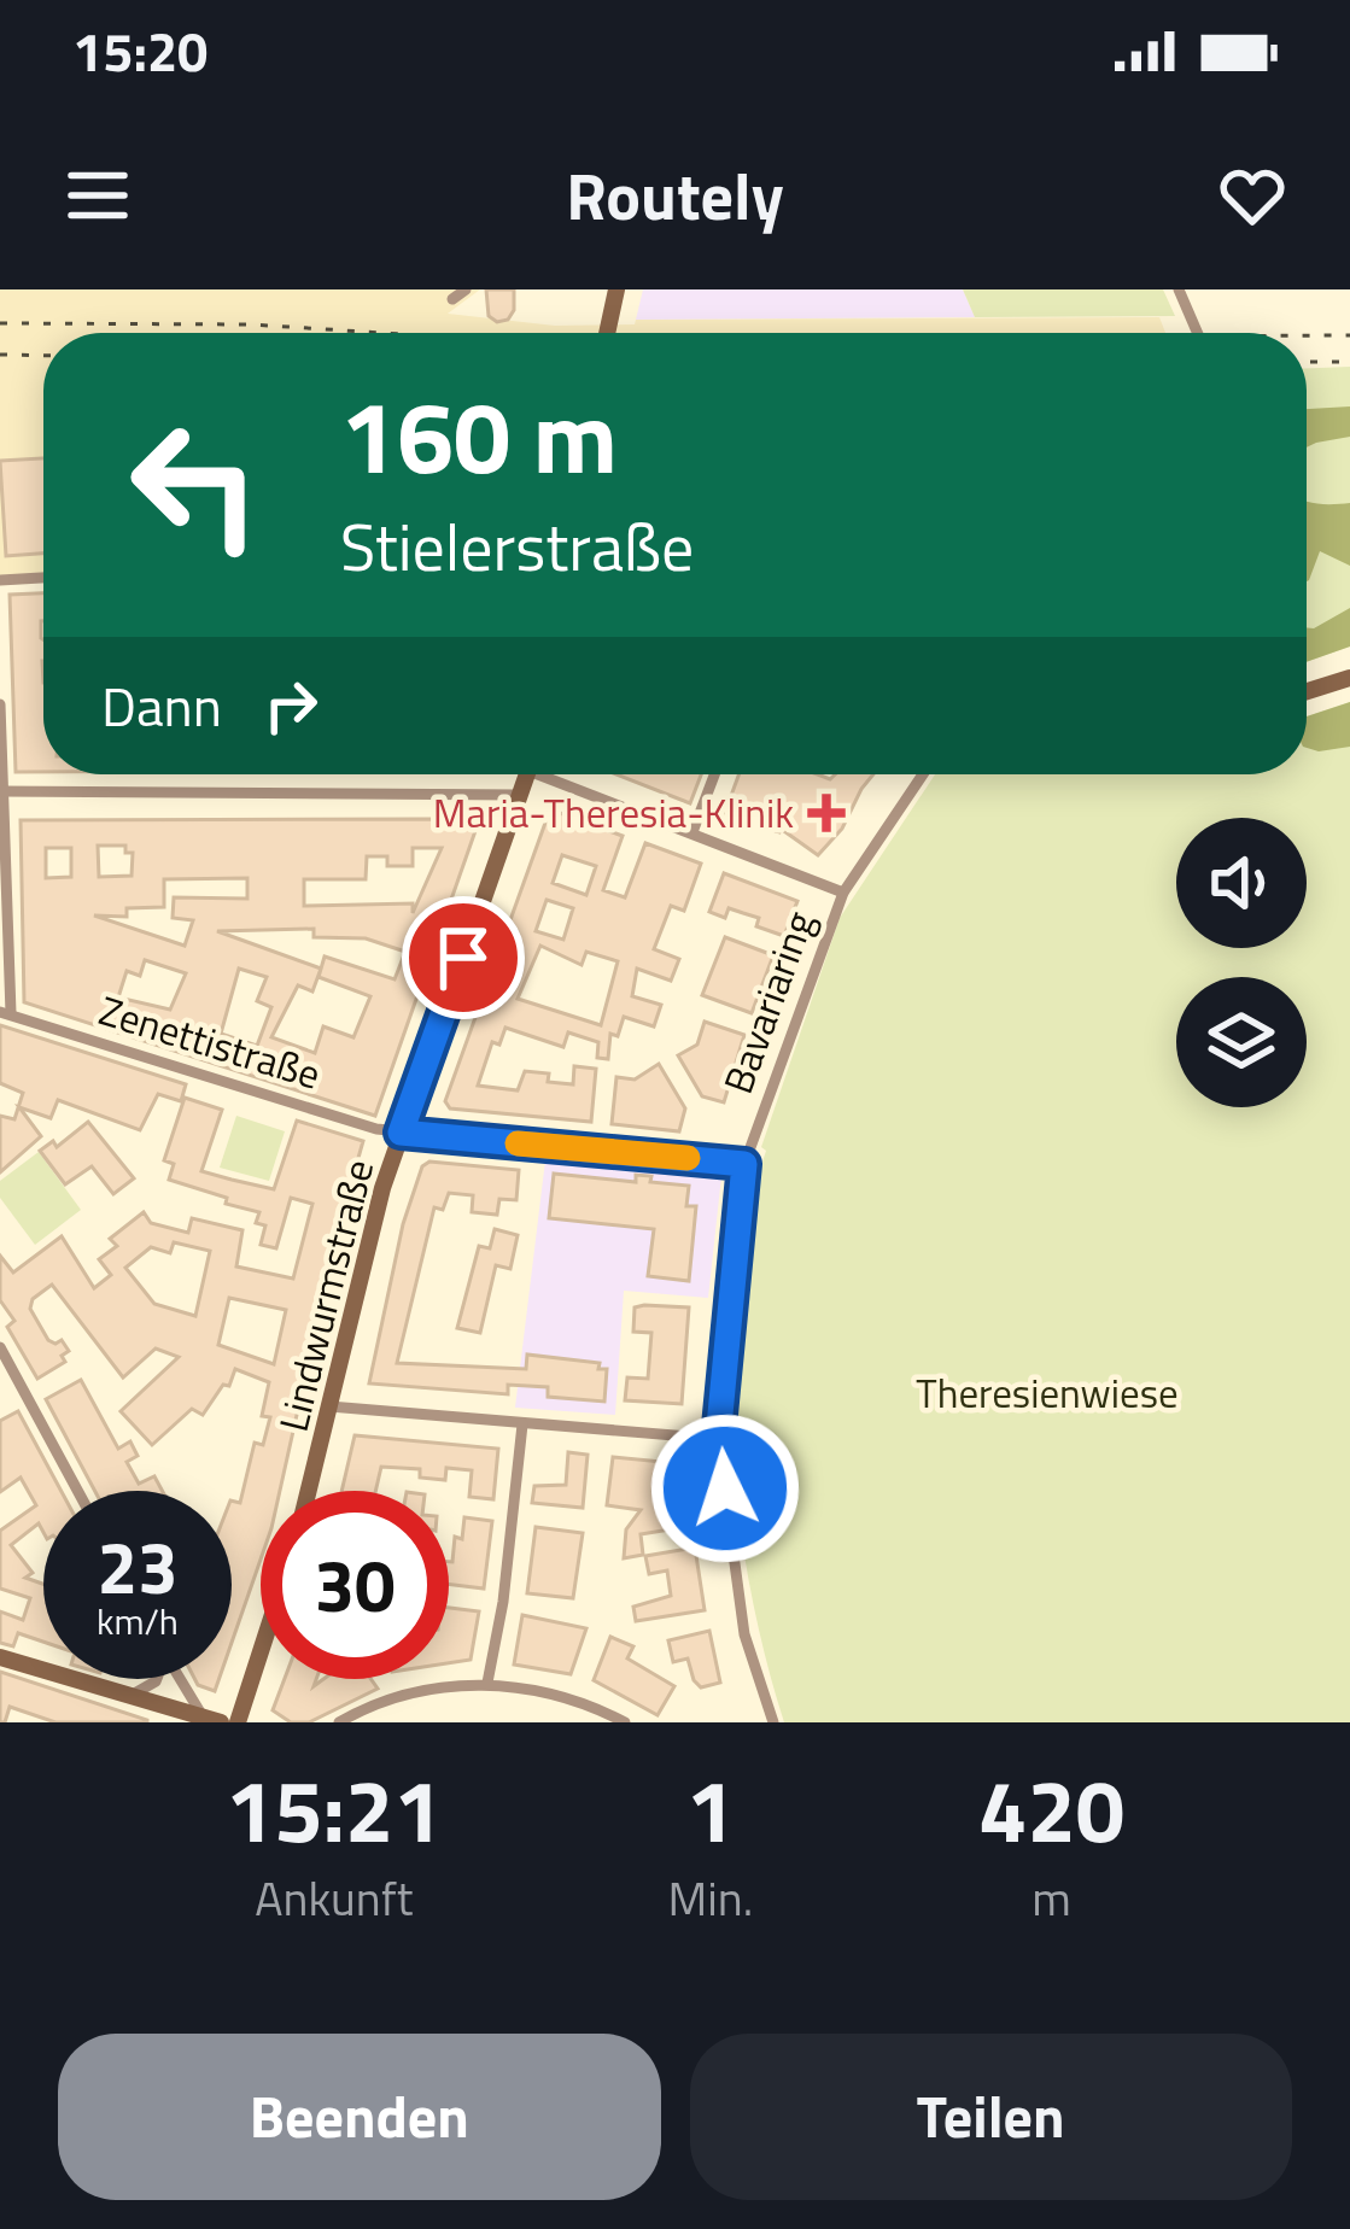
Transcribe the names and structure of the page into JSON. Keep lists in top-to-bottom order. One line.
{"streets":{"main road":["Lindwurmstraße"],"street":["Bavariaring","Zenettistraße"]},"crossings":[["Bavariaring","Zenettistraße"],["Zenettistraße","Lindwurmstraße"]],"parks":["Theresienwiese"],"places":{"health":["Maria-Theresia-Klinik"]},"page":{"status":"15:20","header":"Routely","turn":["160 m","Stielerstraße"],"then":"Dann","speed":"23 km/h","limit":"30","eta":["15:21","Ankunft","1","Min.","420","m"],"buttons":["Beenden","Teilen"]}}
